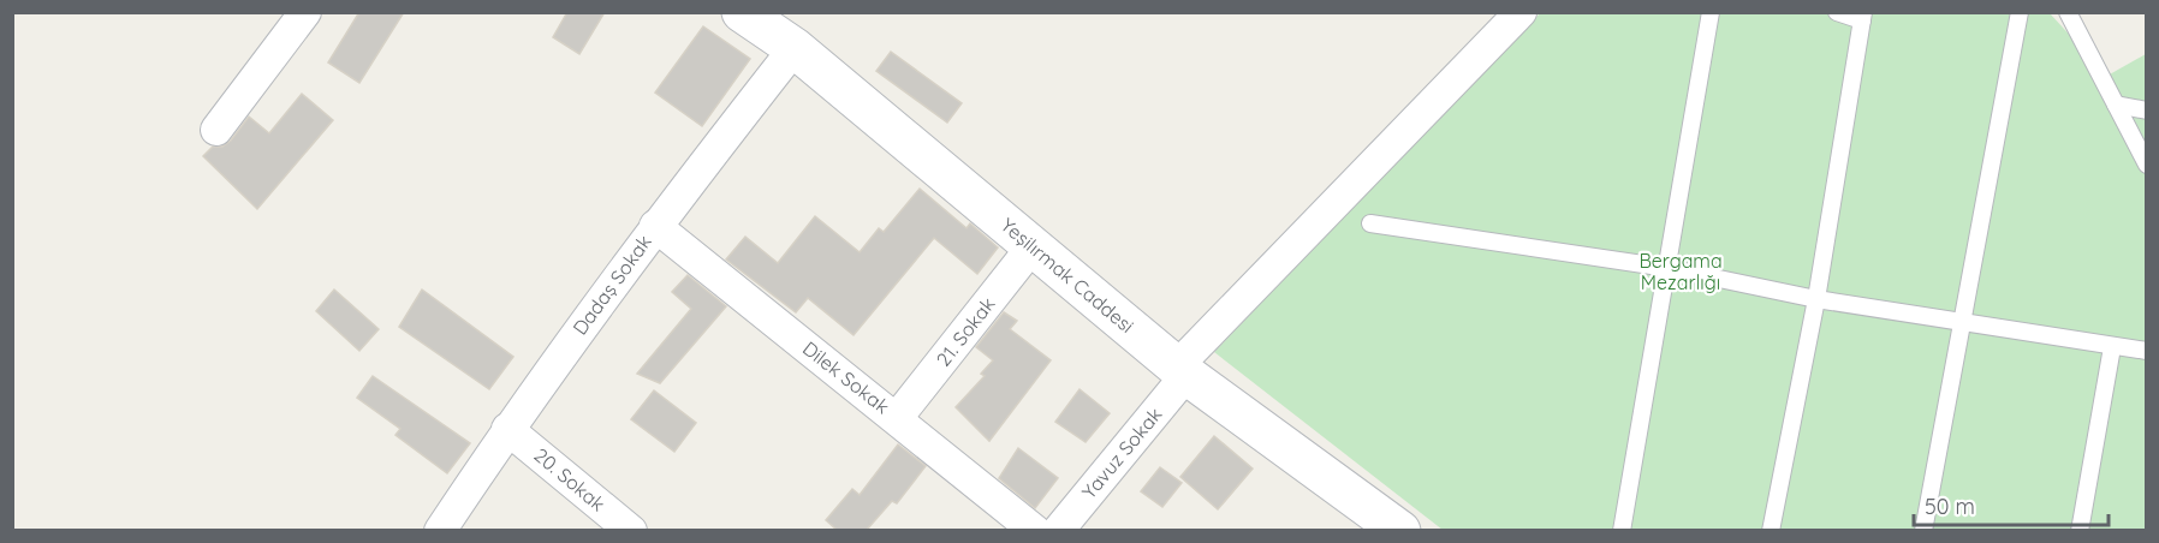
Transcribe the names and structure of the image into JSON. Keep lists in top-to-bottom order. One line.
{"streets":{"street":["Yeşilırmak Caddesi","Dadaş Sokak","21. Sokak","Dilek Sokak","Yavuz Sokak","20. Sokak"]},"crossings":[["Yeşilırmak Caddesi","Dadaş Sokak"],["Yeşilırmak Caddesi","21. Sokak"],["Yeşilırmak Caddesi","Yavuz Sokak"],["Dadaş Sokak","Dilek Sokak"],["Dadaş Sokak","20. Sokak"],["21. Sokak","Dilek Sokak"]],"parks":["Bergama Mezarlığı"],"scale_bar":"50 m"}
